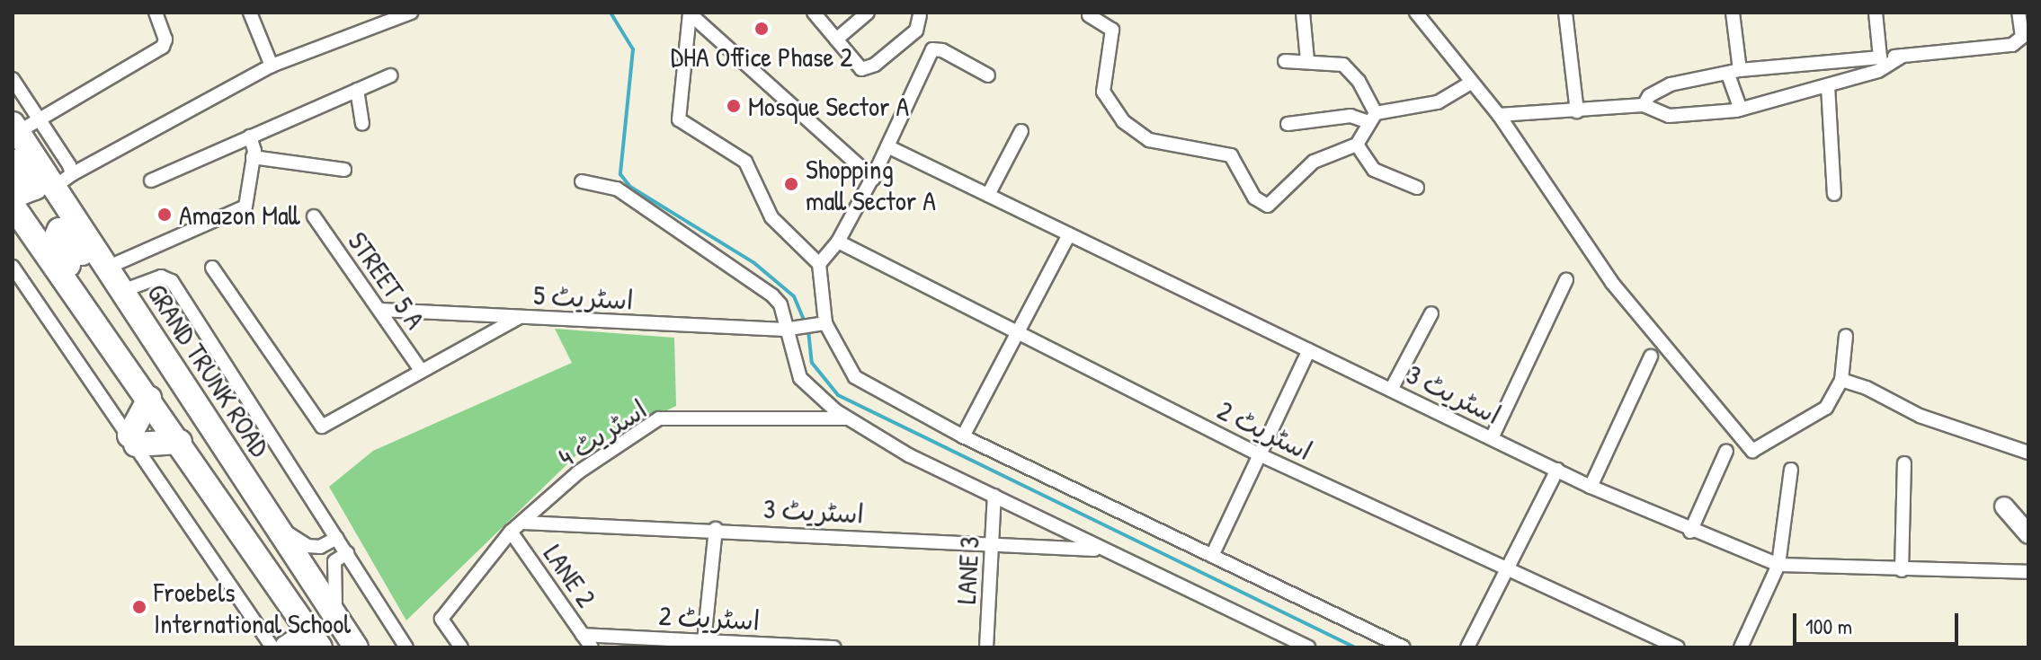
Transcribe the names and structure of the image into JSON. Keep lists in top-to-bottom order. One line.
{"streets":{"highway":["GRAND TRUNK ROAD"],"street":["STREET 5 A","اسٹریٹ 5","اسٹریٹ 3","اسٹریٹ 2","اسٹریٹ 4","LANE 3","LANE 2"]},"crossings":[["STREET 5 A","اسٹریٹ 5"],["اسٹریٹ 3","اسٹریٹ 4"],["اسٹریٹ 3","LANE 3"],["اسٹریٹ 2","LANE 2"],["اسٹریٹ 4","LANE 2"]],"places":["DHA Office Phase 2","Mosque Sector A","Shopping mall Sector A","Amazon Mall","Froebels International School"],"scale_bar":"100 m"}
